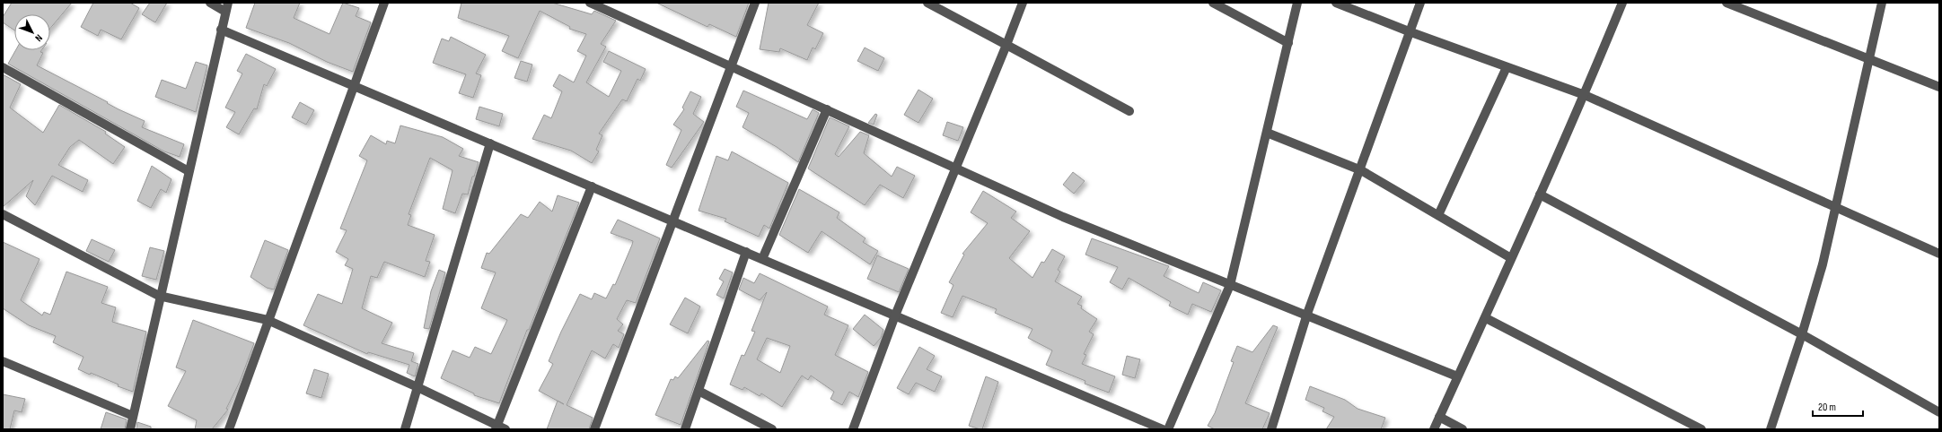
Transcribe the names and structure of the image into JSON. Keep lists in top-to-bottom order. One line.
{"scale_bar":"20 m","north":"bottom right"}
